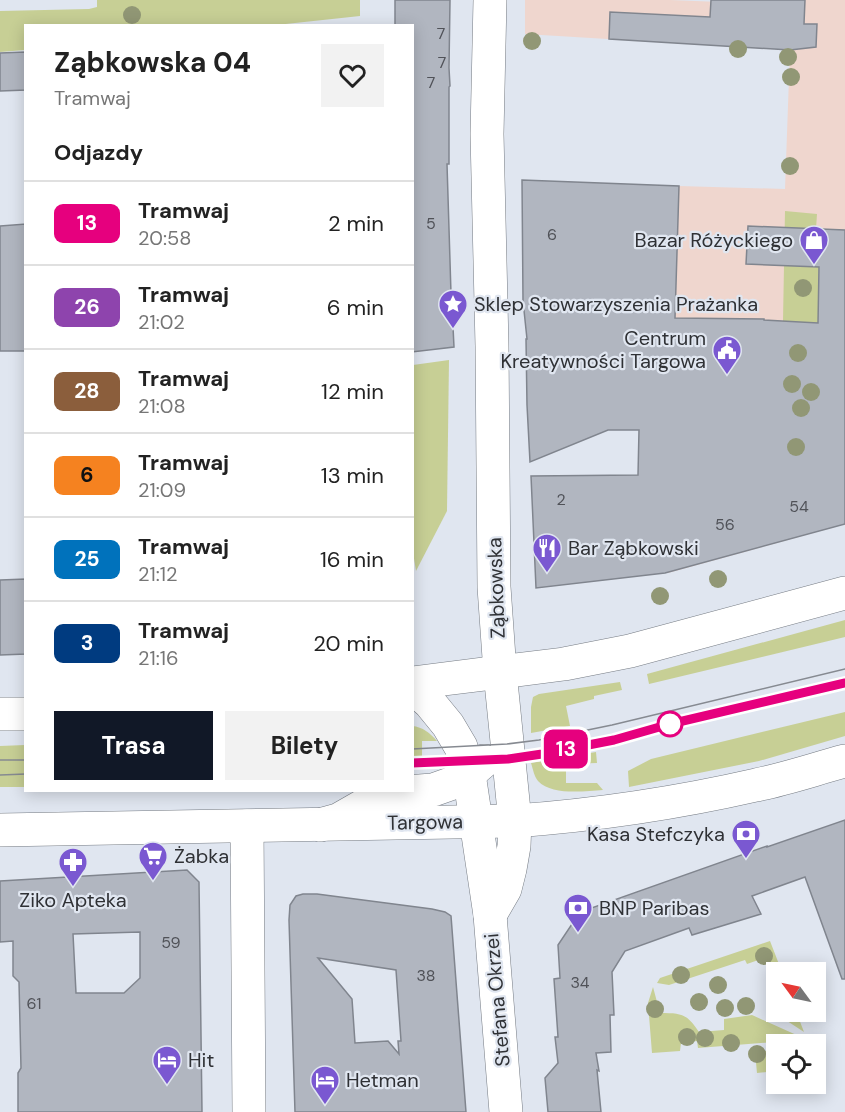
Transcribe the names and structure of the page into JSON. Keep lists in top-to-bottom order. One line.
{"streets":{"street":["Ząbkowska","Targowa","Stefana Okrzei"]},"crossings":[["Ząbkowska","Targowa"],["Ząbkowska","Stefana Okrzei"],["Targowa","Stefana Okrzei"]],"places":{"shop":["Bazar Różyckiego"],"place":["Sklep Stowarzyszenia Prażanka"],"public building":["Centrum Kreatywności Targowa"],"restaurant":["Bar Ząbkowski"],"bank":["Kasa Stefczyka","BNP Paribas"],"supermarket":["Żabka"],"pharmacy":["Ziko Apteka"],"hotel":["Hit","Hetman"]},"lines":["tram line 13"],"house_numbers":["7","7","7","5","6","2","54","56","59","38","34","61"],"north":"top left","page":{"on_map":"13","heading":[["Ząbkowska 04","Tramwaj"],"Odjazdy"],"list":[{"mark":"13","name":"Tramwaj","note":"20:58","value":"2 min"},{"mark":"26","name":"Tramwaj","note":"21:02","value":"6 min"},{"mark":"28","name":"Tramwaj","note":"21:08","value":"12 min"},{"mark":"6","name":"Tramwaj","note":"21:09","value":"13 min"},{"mark":"25","name":"Tramwaj","note":"21:12","value":"16 min"},{"mark":"3","name":"Tramwaj","note":"21:16","value":"20 min"}],"buttons":["Trasa","Bilety"]}}
